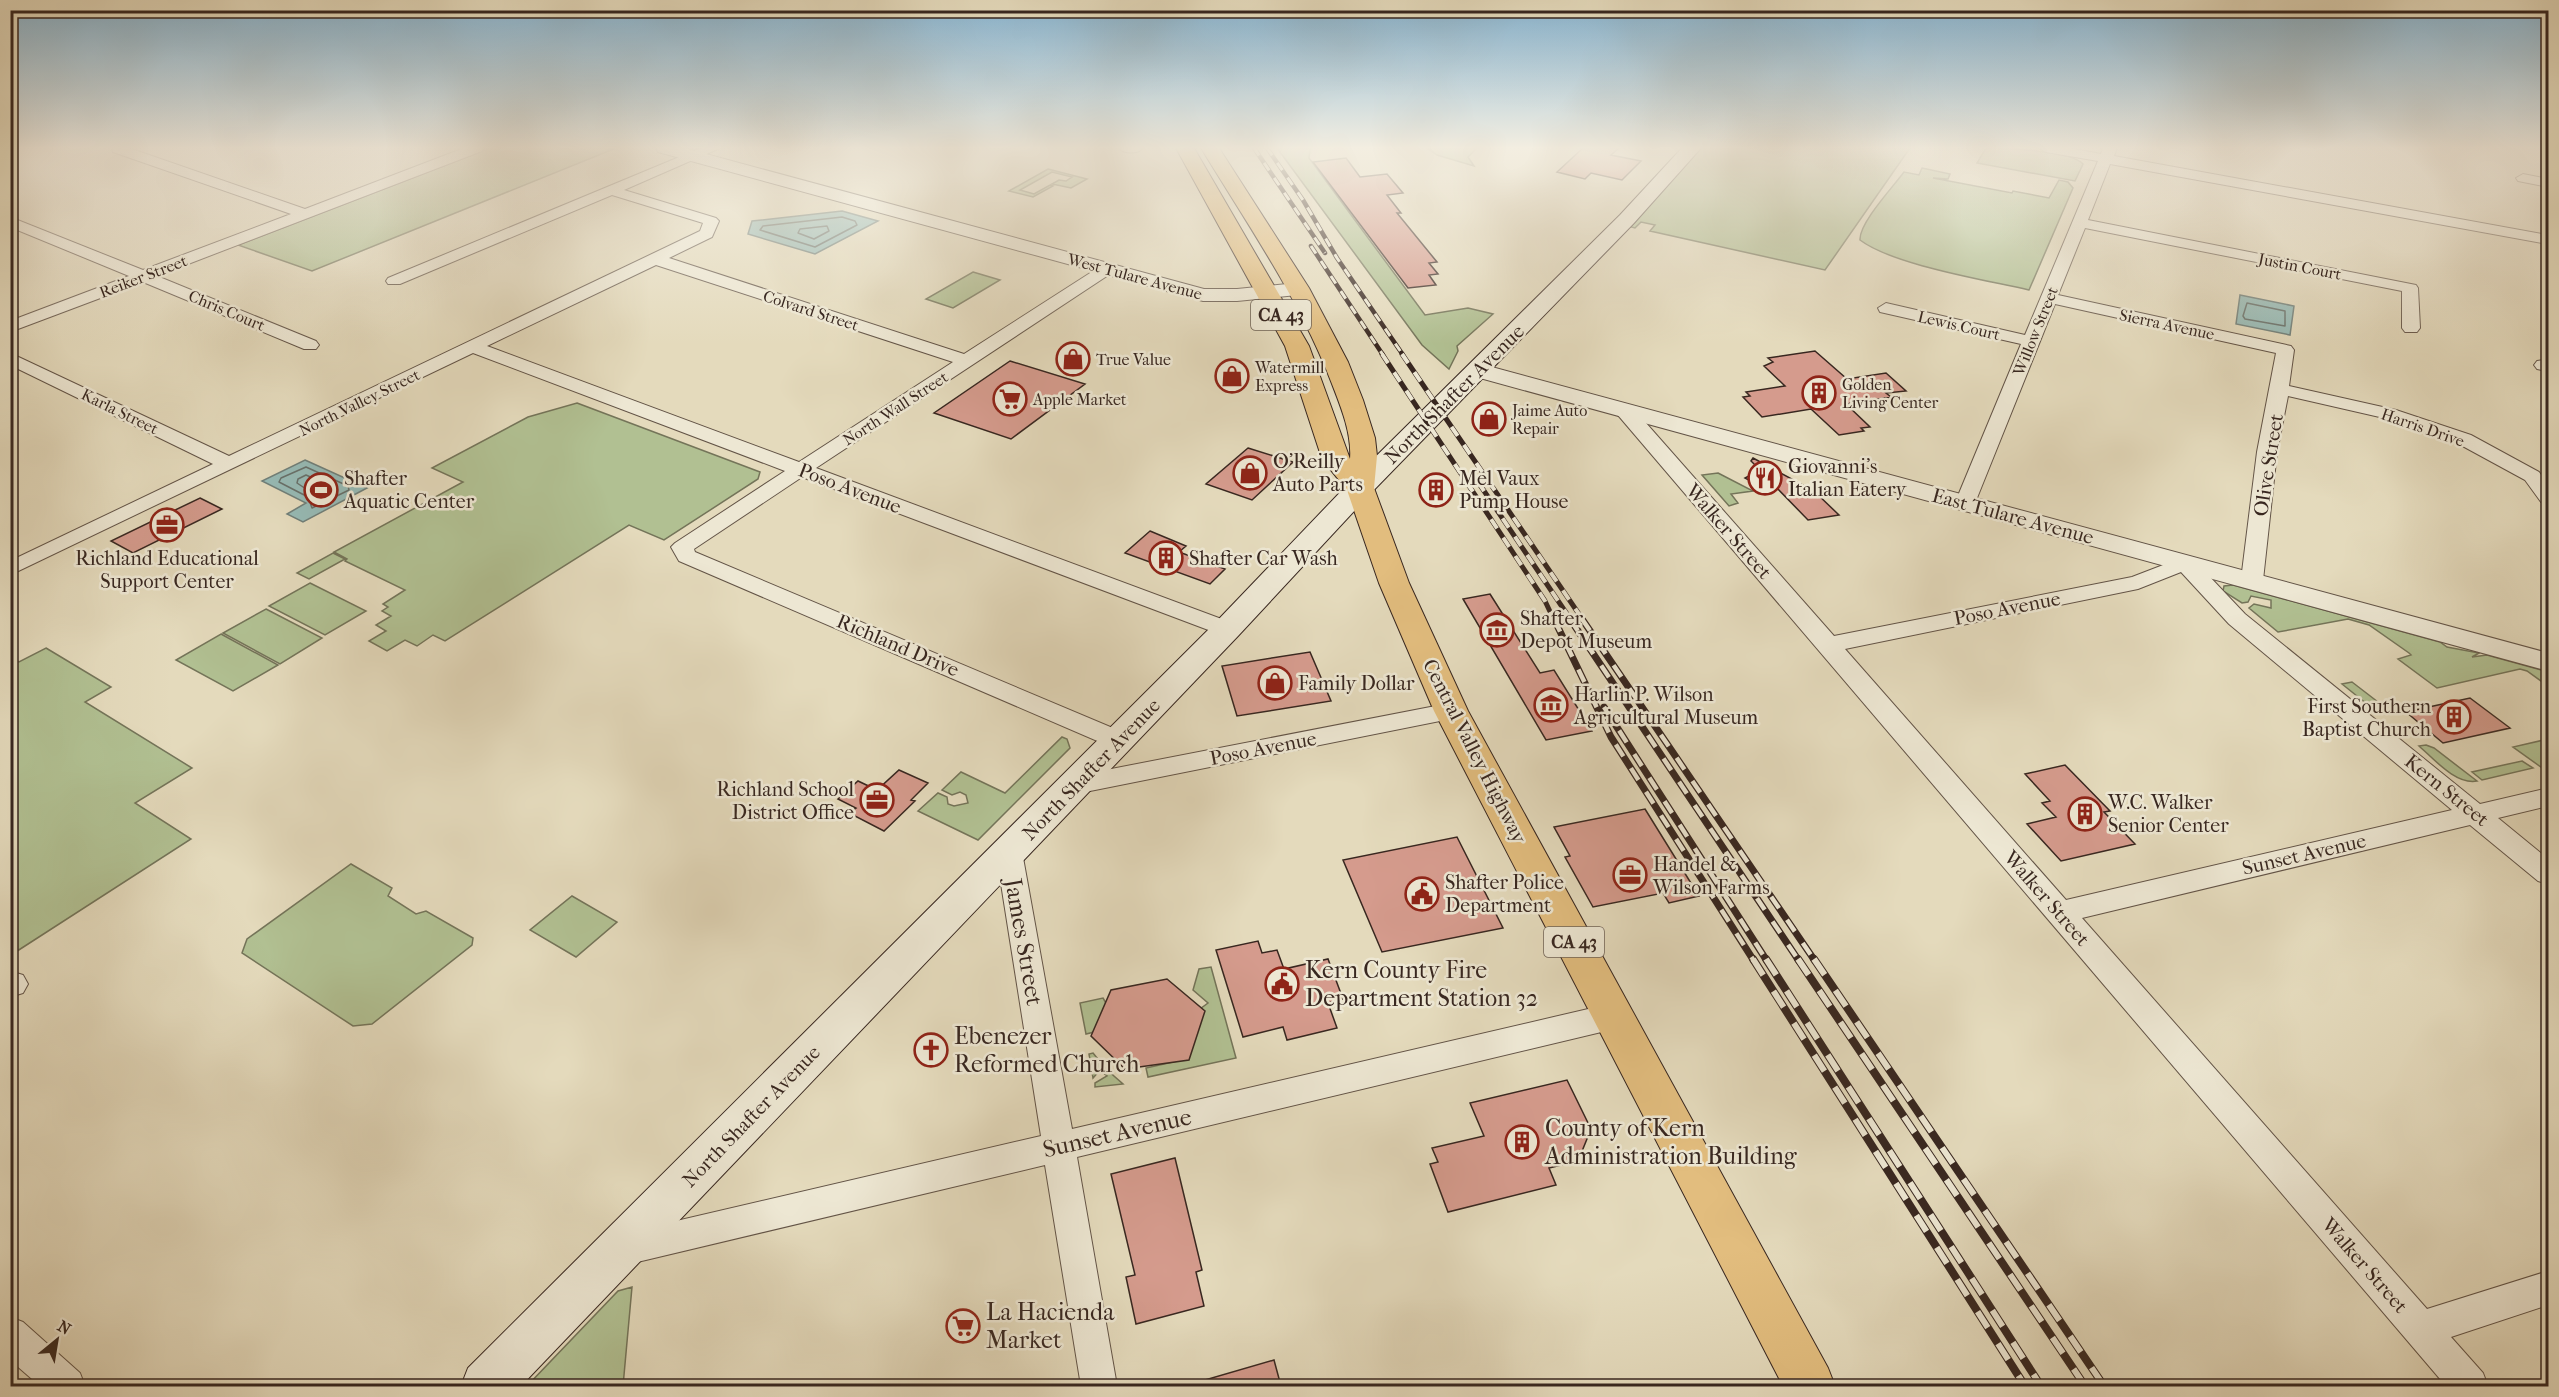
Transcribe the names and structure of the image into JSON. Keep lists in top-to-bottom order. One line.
{"streets":{"main road":["CA 43","North Shafter Avenue","Central Valley Highway"],"street":["Justin Court","Reiker Street","West Tulare Avenue","Chris Court","Colvard Street","Sierra Avenue","Lewis Court","Willow Street","North Valley Street","North Wall Street","Karla Street","Harris Drive","Olive Street","Poso Avenue","East Tulare Avenue","Walker Street","Richland Drive","Kern Street","Sunset Avenue","James Street"]},"crossings":[["Justin Court","Willow Street"],["Reiker Street","Chris Court"],["West Tulare Avenue","North Wall Street"],["West Tulare Avenue","Central Valley Highway"],["Colvard Street","North Valley Street"],["Colvard Street","North Wall Street"],["Sierra Avenue","Willow Street"],["Sierra Avenue","Olive Street"],["Lewis Court","Willow Street"],["Willow Street","East Tulare Avenue"],["North Shafter Avenue","Poso Avenue"],["North Shafter Avenue","East Tulare Avenue"],["North Shafter Avenue","Richland Drive"],["North Shafter Avenue","Central Valley Highway"],["North Shafter Avenue","Sunset Avenue"],["North Shafter Avenue","James Street"],["North Valley Street","Karla Street"],["North Valley Street","Poso Avenue"],["North Wall Street","Poso Avenue"],["North Wall Street","Richland Drive"],["Harris Drive","Olive Street"],["Olive Street","East Tulare Avenue"],["Poso Avenue","East Tulare Avenue"],["Poso Avenue","Walker Street"],["Poso Avenue","Central Valley Highway"],["Poso Avenue","Kern Street"],["East Tulare Avenue","Walker Street"],["East Tulare Avenue","Kern Street"],["Walker Street","Sunset Avenue"],["Central Valley Highway","Sunset Avenue"],["Kern Street","Sunset Avenue"],["Sunset Avenue","James Street"]],"places":{"shop":["True Value","Watermill Express","Jaime Auto Repair","O'Reilly Auto Parts","Family Dollar"],"building":["Golden Living Center","Mel Vaux Pump House","Shafter Car Wash","First Southern Baptist Church","W.C. Walker Senior Center","County of Kern Administration Building"],"supermarket":["Apple Market","La Hacienda Market"],"restaurant":["Giovanni's Italian Eatery"],"sports":["Shafter Aquatic Center"],"office":["Richland Educational Support Center","Richland School District Office","Handel & Wilson Farms"],"museum":["Shafter Depot Museum","Harlin P. Wilson Agricultural Museum"],"public building":["Shafter Police Department","Kern County Fire Department Station 32"],"church":["Ebenezer Reformed Church"]},"north":"top right"}
